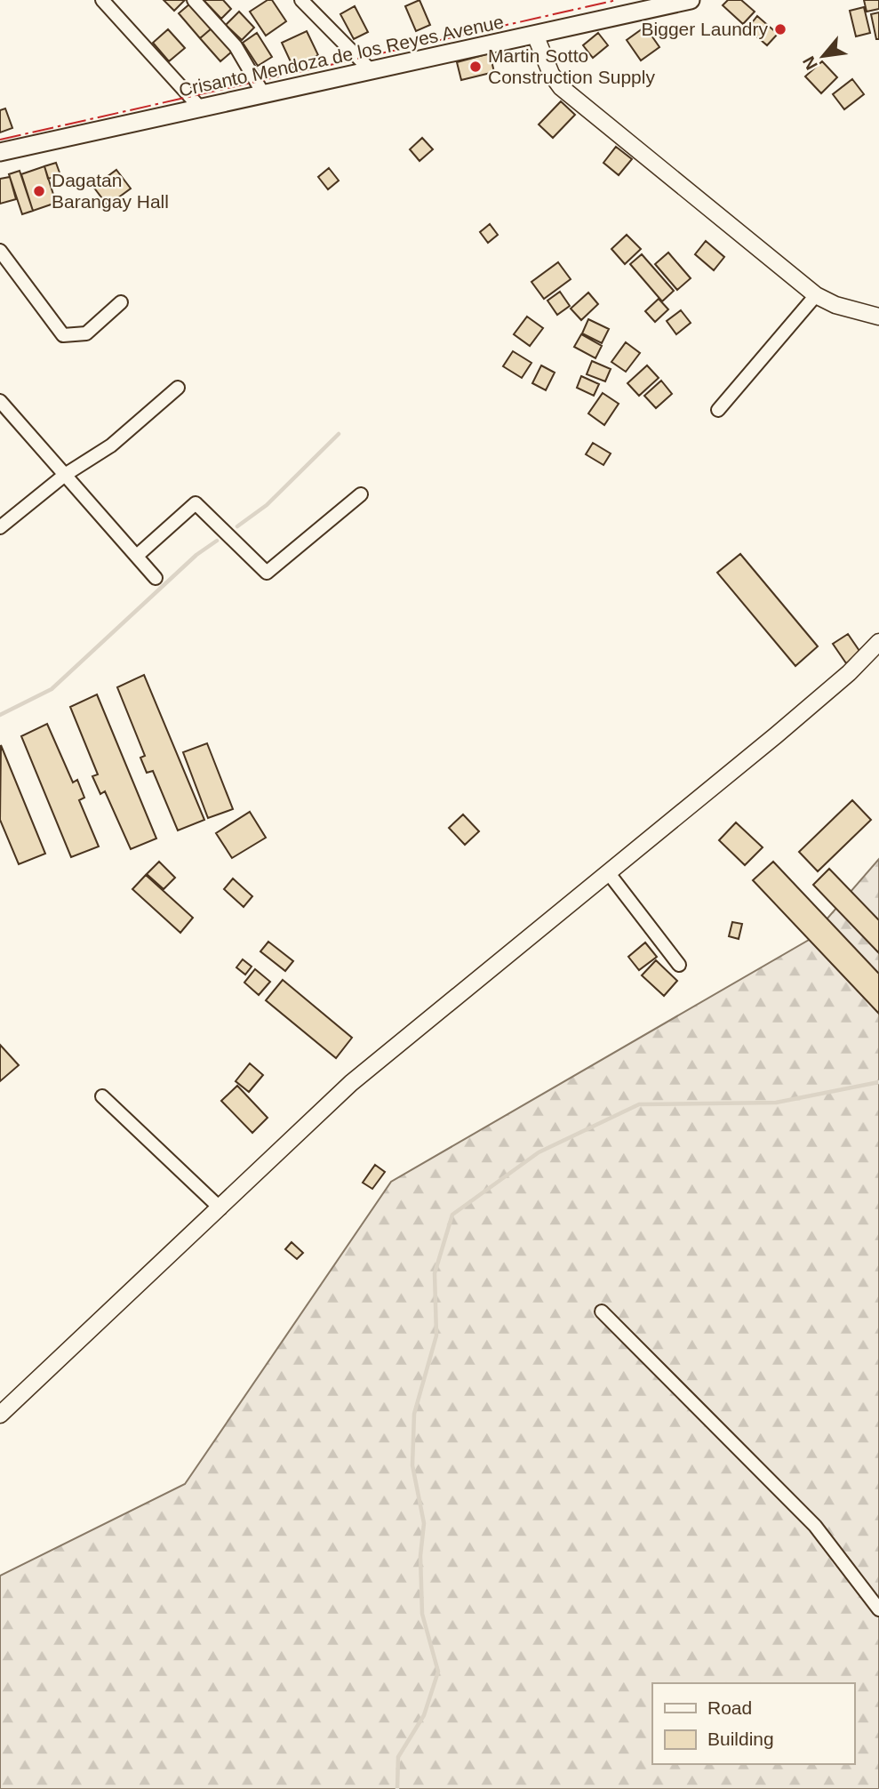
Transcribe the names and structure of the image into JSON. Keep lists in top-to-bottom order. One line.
{"streets":{"main road":["Crisanto Mendoza de los Reyes Avenue"]},"places":["Bigger Laundry","Martin Sotto Construction Supply","Dagatan Barangay Hall"],"legend":["Road","Building"],"north":"bottom left"}
